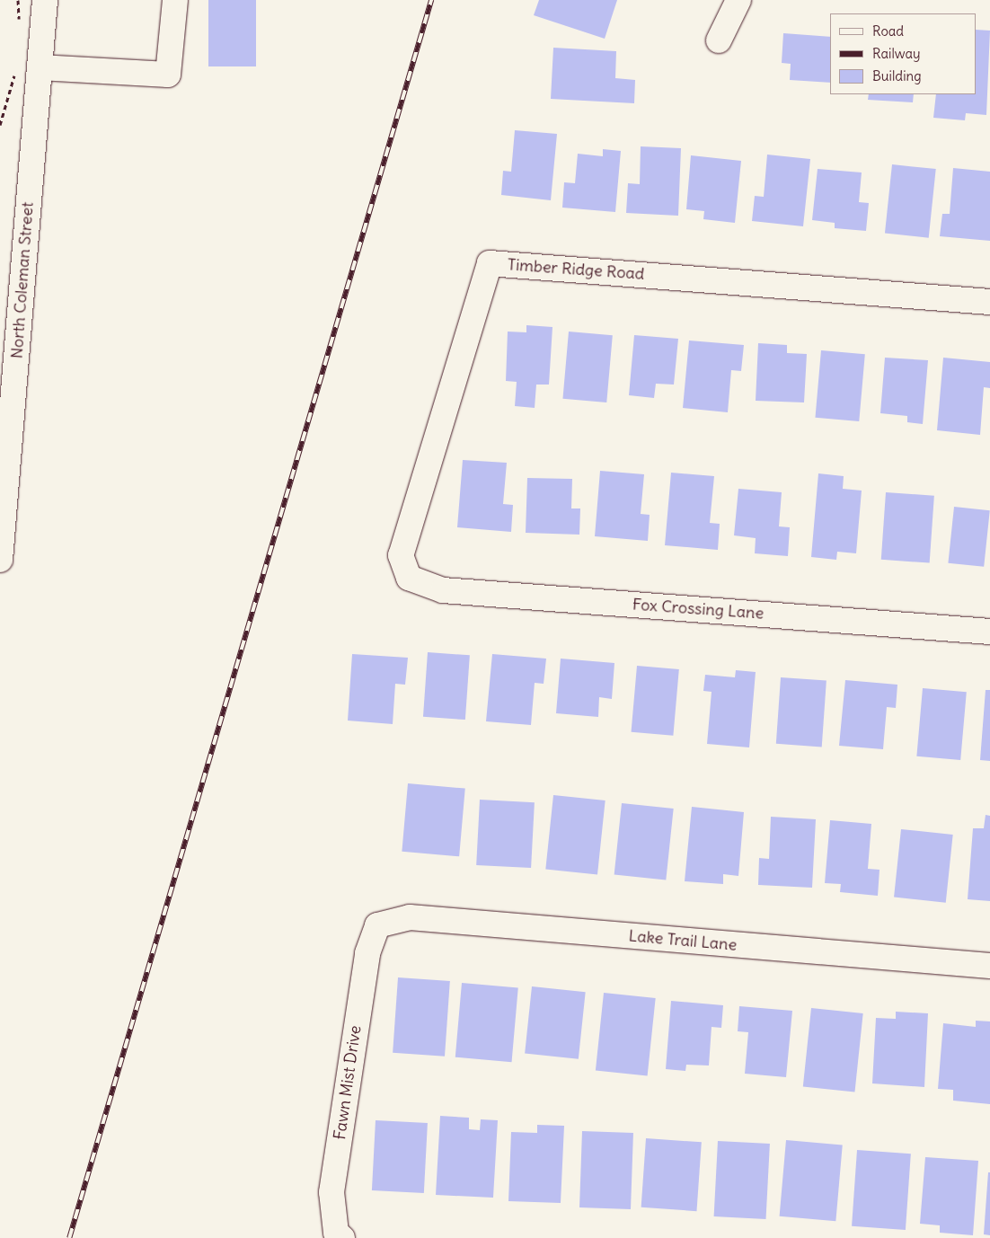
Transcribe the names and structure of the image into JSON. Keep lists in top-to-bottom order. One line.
{"streets":{"street":["Timber Ridge Road","North Coleman Street","Fox Crossing Lane","Lake Trail Lane","Fawn Mist Drive"]},"crossings":[["Timber Ridge Road","Fox Crossing Lane"],["Lake Trail Lane","Fawn Mist Drive"]],"legend":["Road","Railway","Building"]}
